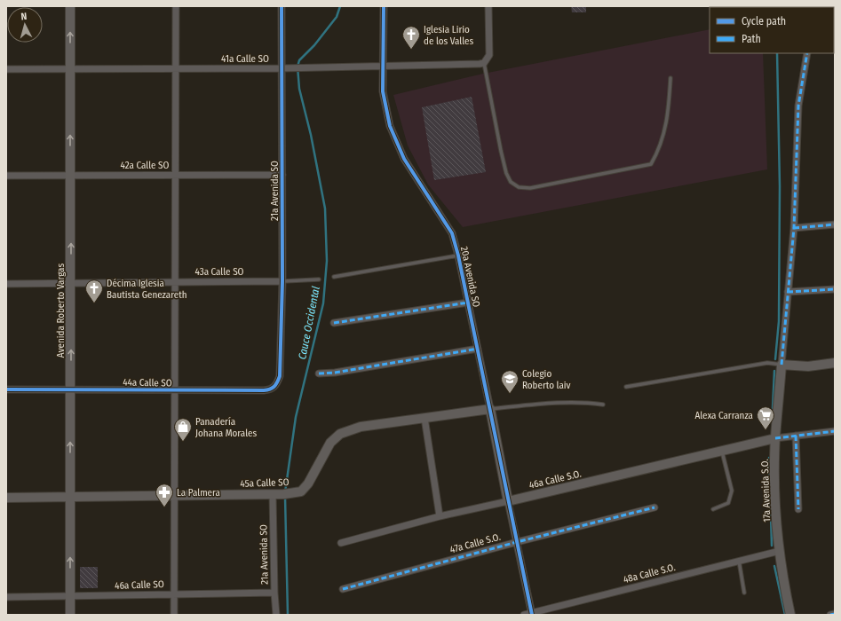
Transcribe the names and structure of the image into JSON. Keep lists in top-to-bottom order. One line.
{"streets":{"street":["41a Calle SO","42a Calle SO","21a Avenida SO","43a Calle SO","20a Avenida SO","Avenida Roberto Vargas","44a Calle SO","46a Calle S.O.","45a Calle SO","17a Avenida S.O.","47a Calle S.O.","48a Calle S.O.","46a Calle SO"]},"crossings":[["41a Calle SO","21a Avenida SO"],["41a Calle SO","20a Avenida SO"],["41a Calle SO","Avenida Roberto Vargas"],["42a Calle SO","21a Avenida SO"],["42a Calle SO","Avenida Roberto Vargas"],["21a Avenida SO","43a Calle SO"],["21a Avenida SO","44a Calle SO"],["21a Avenida SO","45a Calle SO"],["21a Avenida SO","46a Calle SO"],["43a Calle SO","Avenida Roberto Vargas"],["20a Avenida SO","46a Calle S.O."],["20a Avenida SO","45a Calle SO"],["Avenida Roberto Vargas","44a Calle SO"],["Avenida Roberto Vargas","45a Calle SO"],["Avenida Roberto Vargas","46a Calle SO"],["46a Calle S.O.","17a Avenida S.O."],["17a Avenida S.O.","48a Calle S.O."]],"one_way":["Avenida Roberto Vargas"],"water":["Cauce Occidental"],"places":{"church":["Iglesia Lirio de los Valles","Décima Iglesia Bautista Genezareth"],"school or university":["Colegio Roberto laiv"],"supermarket":["Alexa Carranza"],"shop":["Panadería Johana Morales"],"pharmacy":["La Palmera"]},"legend":["Cycle path","Path"],"north":"top"}
